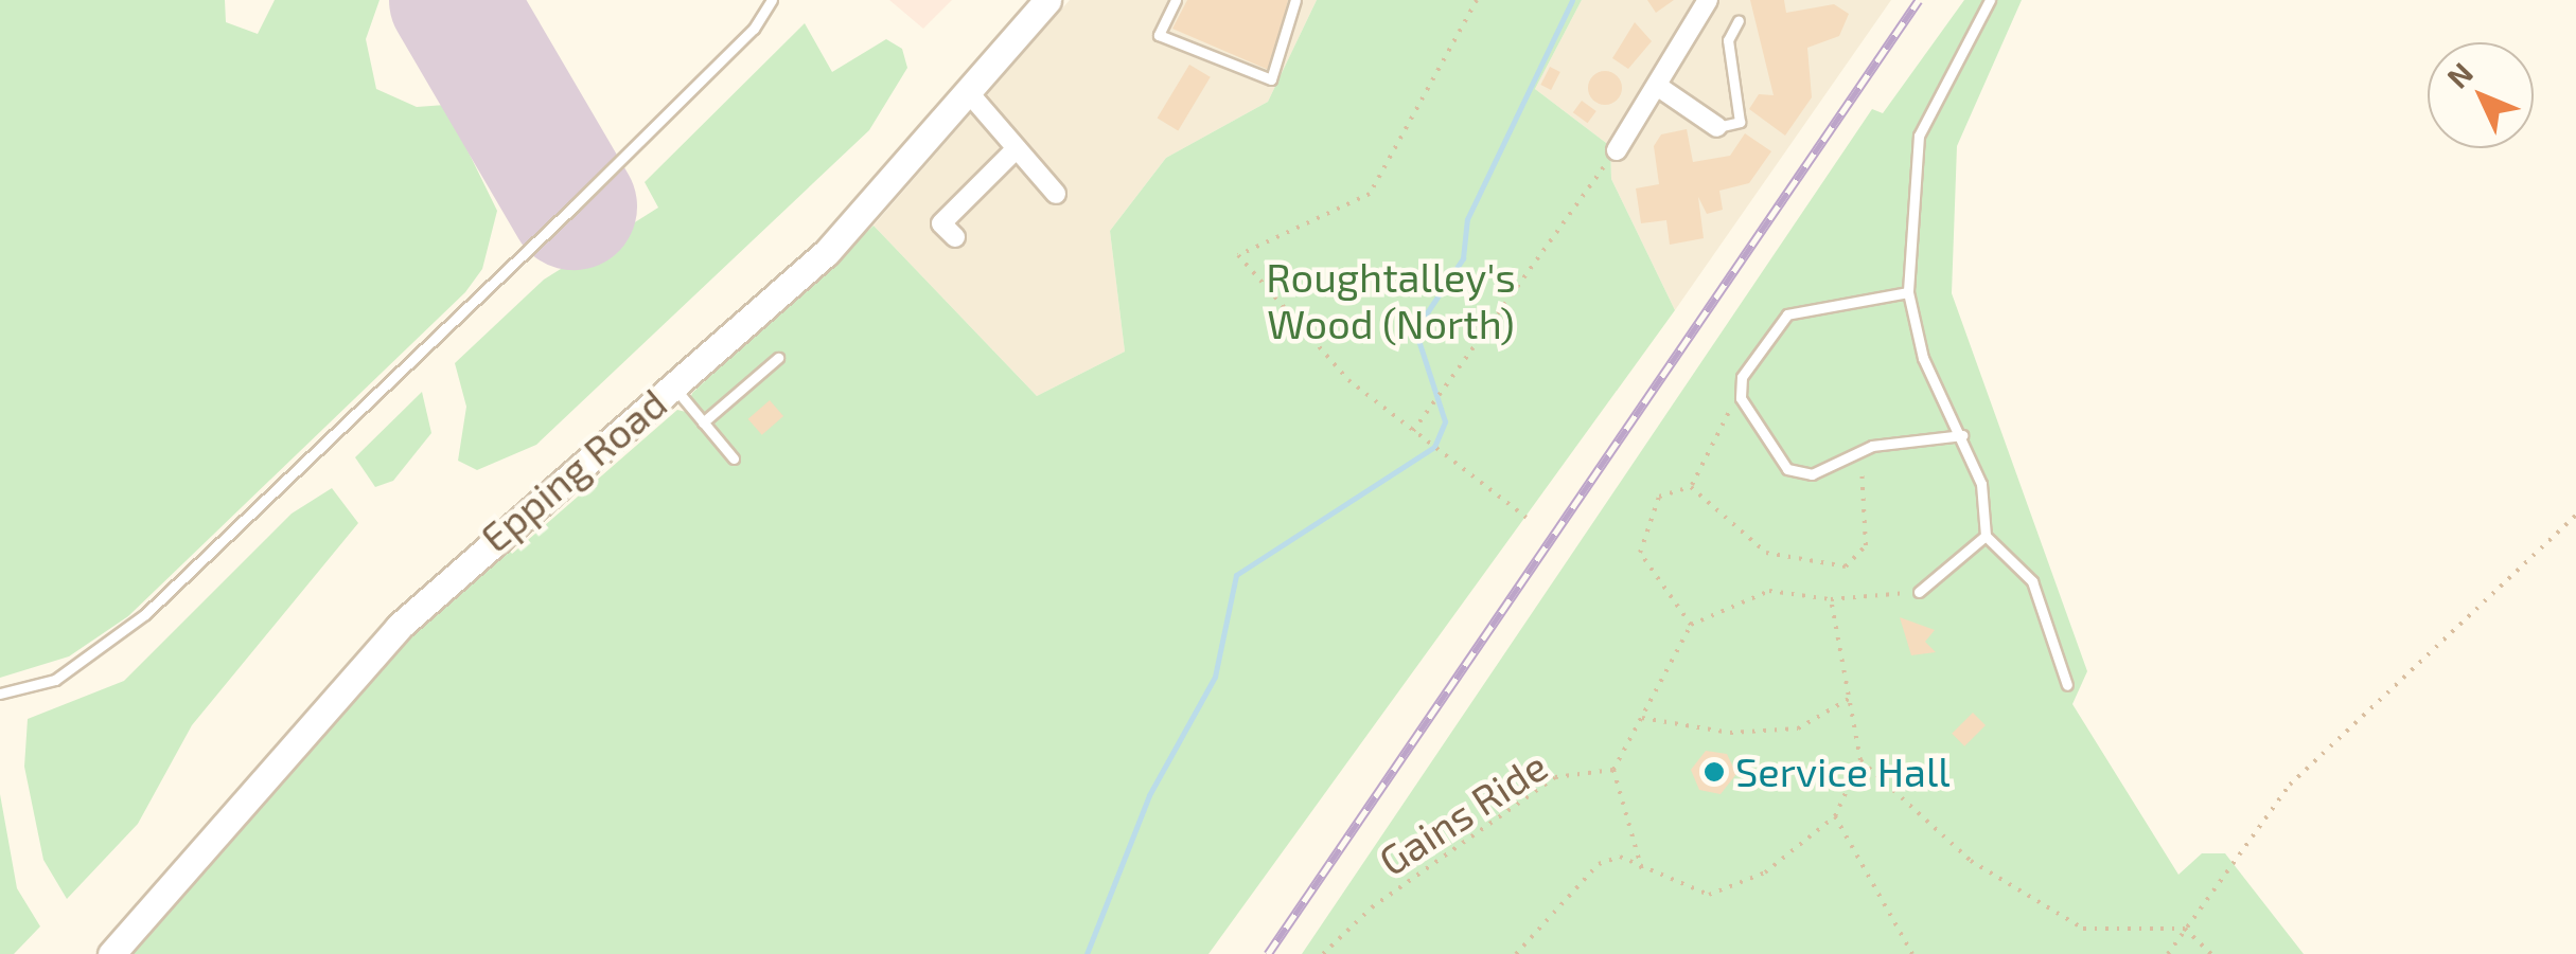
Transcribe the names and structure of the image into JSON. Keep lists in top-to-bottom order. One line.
{"streets":{"main road":["Epping Road"],"path":["Gains Ride"]},"parks":["Roughtalley's Wood (North)"],"places":["Service Hall"],"north":"top left"}
